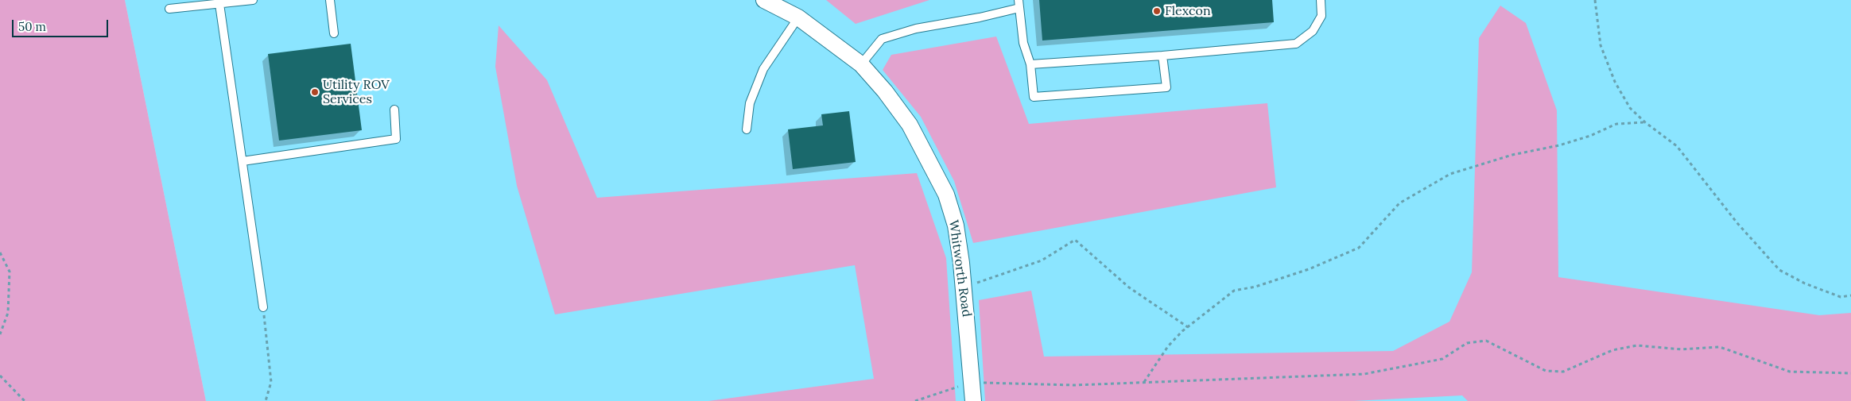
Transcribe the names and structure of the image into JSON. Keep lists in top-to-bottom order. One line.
{"streets":{"street":["Whitworth Road"]},"places":["Flexcon","Utility ROV Services"],"scale_bar":"50 m"}
